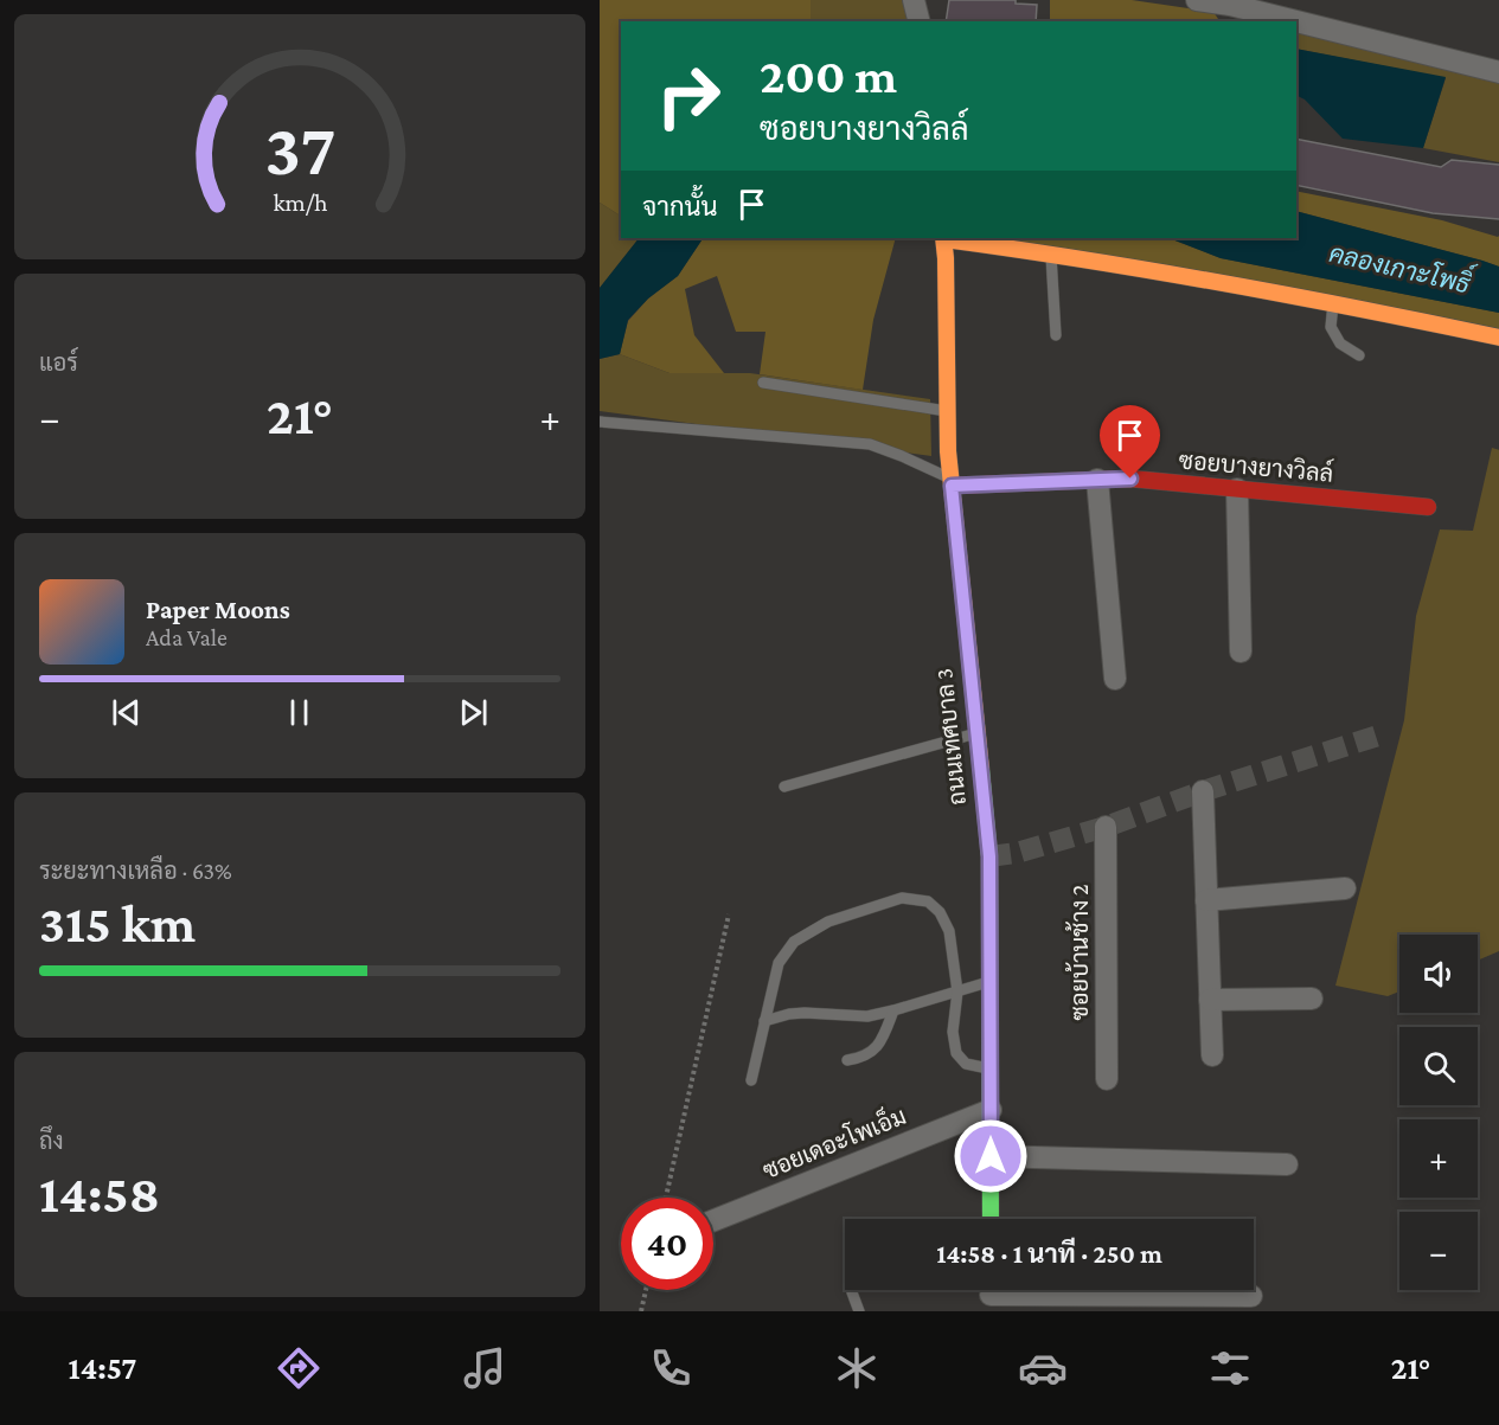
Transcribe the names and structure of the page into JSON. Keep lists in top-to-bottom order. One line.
{"streets":{"street":["ซอยบางยางวิลล์","ถนนเทศบาล 3","ซอยบ้านช้าง 2","ซอยเดอะโพเอ็ม"]},"crossings":[["ซอยบางยางวิลล์","ถนนเทศบาล 3"],["ถนนเทศบาล 3","ซอยเดอะโพเอ็ม"]],"water":["คลองเกาะโพธิ์"],"page":{"turn":["200 m","ซอยบางยางวิลล์"],"then":"จากนั้น","tile":["แอร์",["ระยะทางเหลือ · 63%","315 km"],["ถึง","14:58"]],"heat":["−","21°","+"],"song":["Paper Moons","Ada Vale"],"map_buttons":["+","−"],"limit":"40","trip":"14:58 · 1 นาที · 250 m","tabs":["14:57","21°"],"gauge":["37","km/h"]}}
